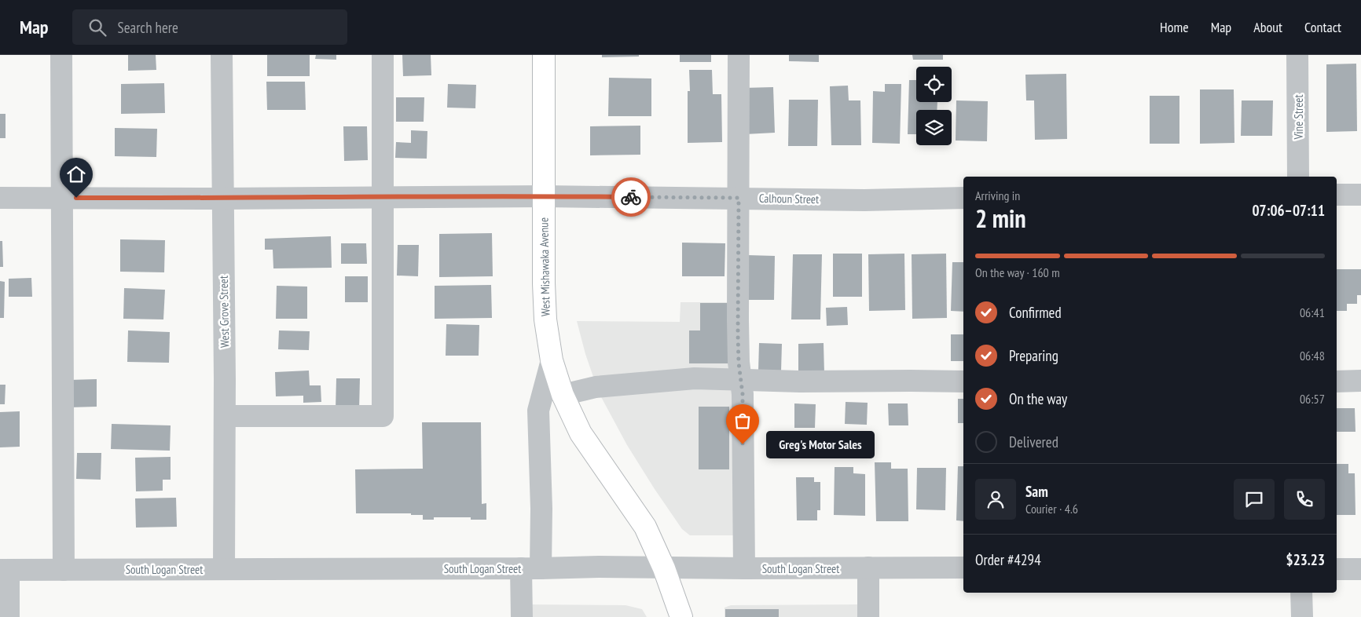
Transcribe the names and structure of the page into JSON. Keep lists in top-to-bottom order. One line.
{"streets":{"main road":["West Mishawaka Avenue"],"street":["Vine Street","Calhoun Street","West Grove Street","South Logan Street"]},"crossings":[["Calhoun Street","West Mishawaka Avenue"],["Calhoun Street","West Grove Street"],["West Mishawaka Avenue","South Logan Street"],["West Grove Street","South Logan Street"]],"places":["Greg's Motor Sales"],"page":{"header":"Map","search":"Search here","nav":["Home","Map","About","Contact"],"heading":["2 min","Arriving in","07:06–07:11"],"panel":["Sam","Courier · 4.6","Order #4294","$23.23"],"bar":"On the way · 160 m","list":[["Confirmed","06:41"],["Preparing","06:48"],["On the way","06:57"],"Delivered"],"bubble":"Greg's Motor Sales"}}
